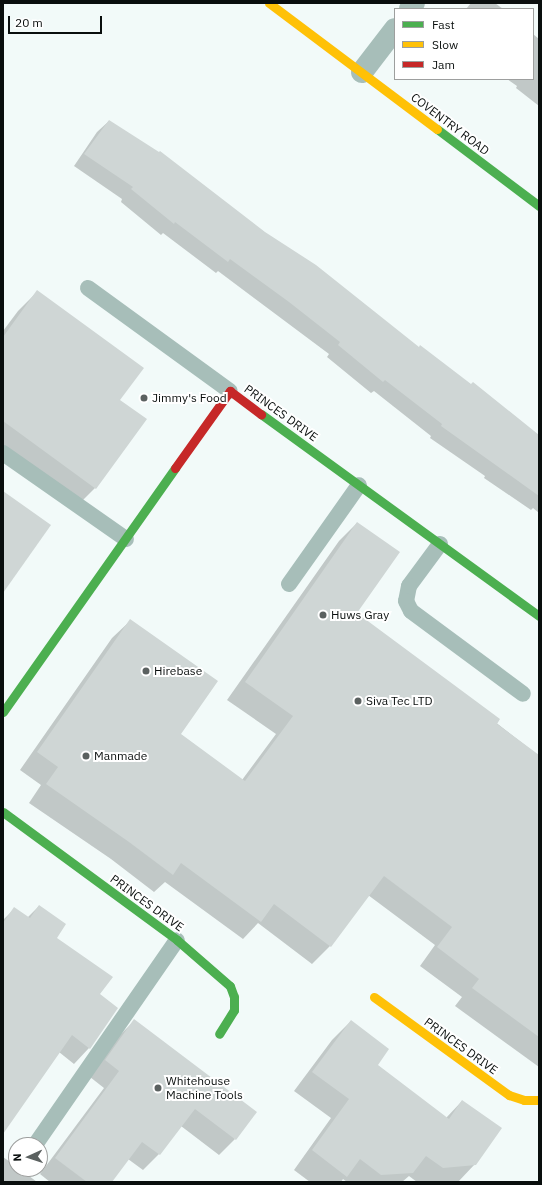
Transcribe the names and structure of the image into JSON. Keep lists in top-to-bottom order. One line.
{"streets":{"street":["COVENTRY ROAD","PRINCES DRIVE"]},"places":["Jimmy's Food","Huws Gray","Hirebase","Siva Tec LTD","Manmade","Whitehouse Machine Tools"],"legend":["Fast","Slow","Jam"],"scale_bar":"20 m","north":"left"}
